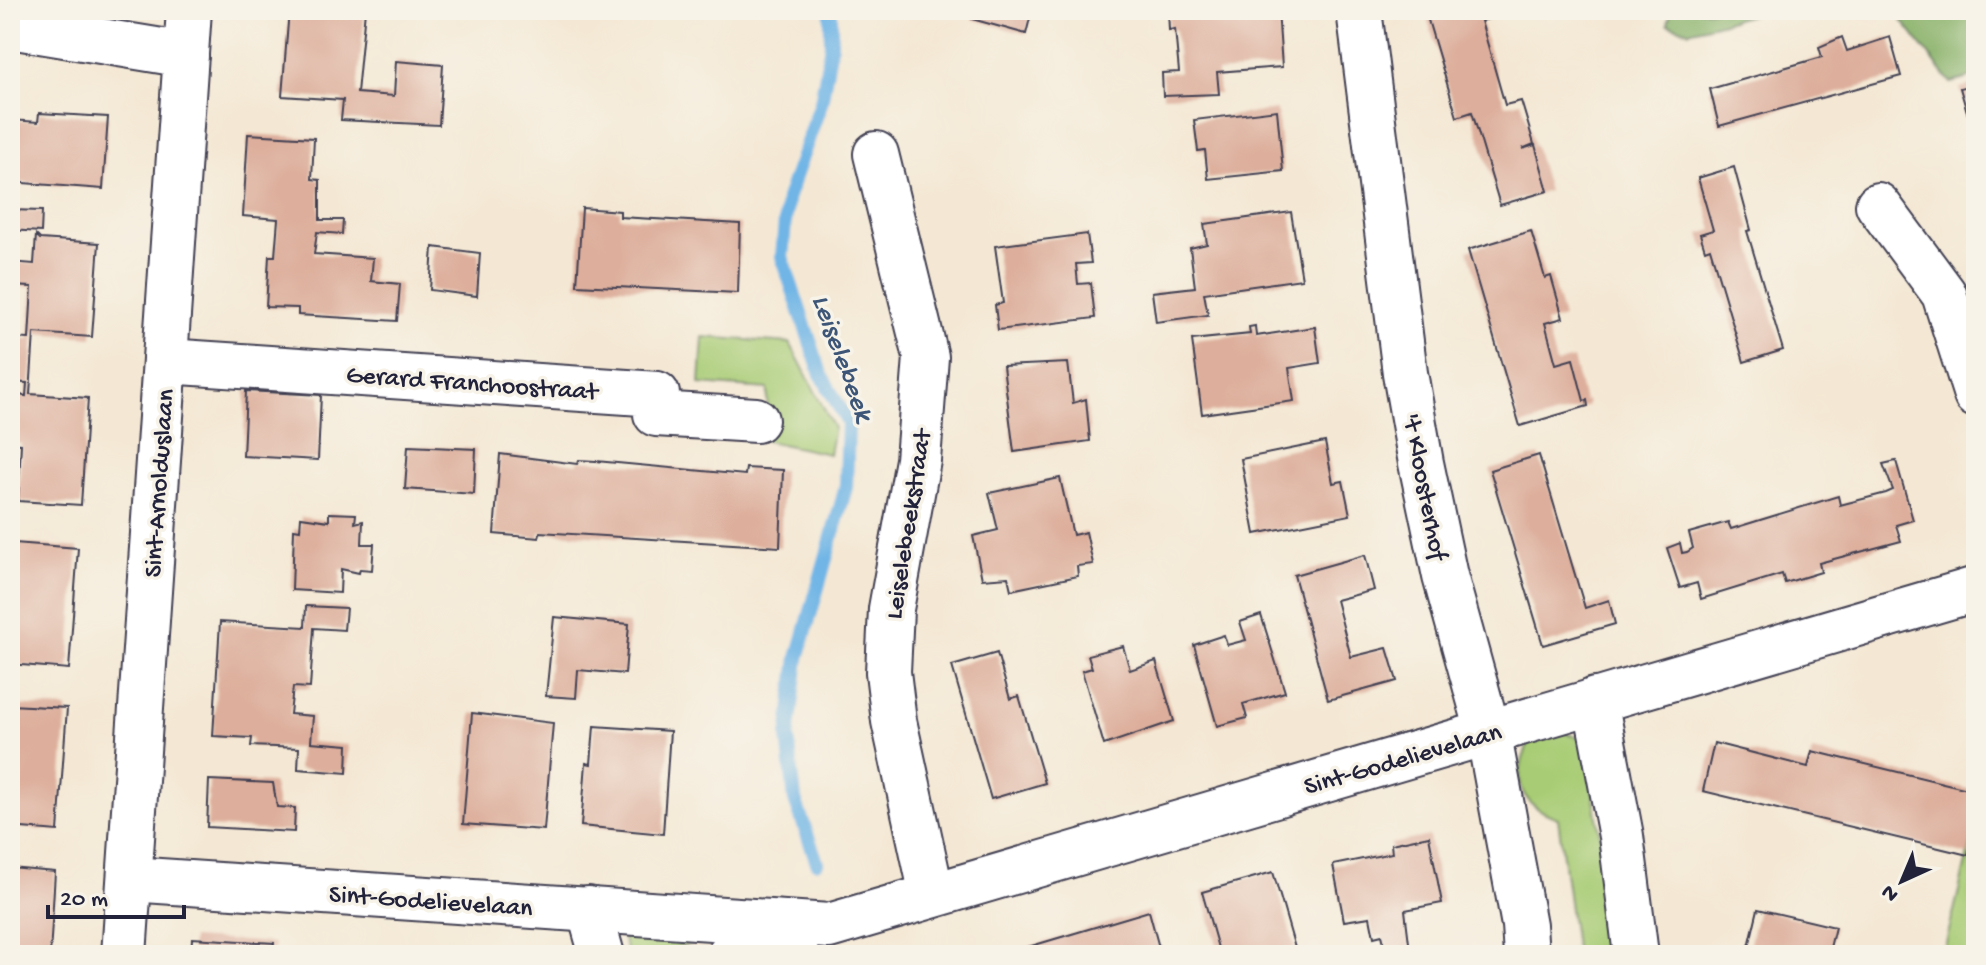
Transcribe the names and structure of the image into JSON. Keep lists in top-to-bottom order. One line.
{"streets":{"street":["Gerard Franchoostraat","Sint-Arnolduslaan","'t Kloosterhof","Leiselebeekstraat","Sint-Godelievelaan"]},"crossings":[["Gerard Franchoostraat","Sint-Arnolduslaan"],["Sint-Arnolduslaan","Sint-Godelievelaan"],["'t Kloosterhof","Sint-Godelievelaan"],["Leiselebeekstraat","Sint-Godelievelaan"]],"water":["Leiselebeek"],"scale_bar":"20 m","north":"bottom left"}
